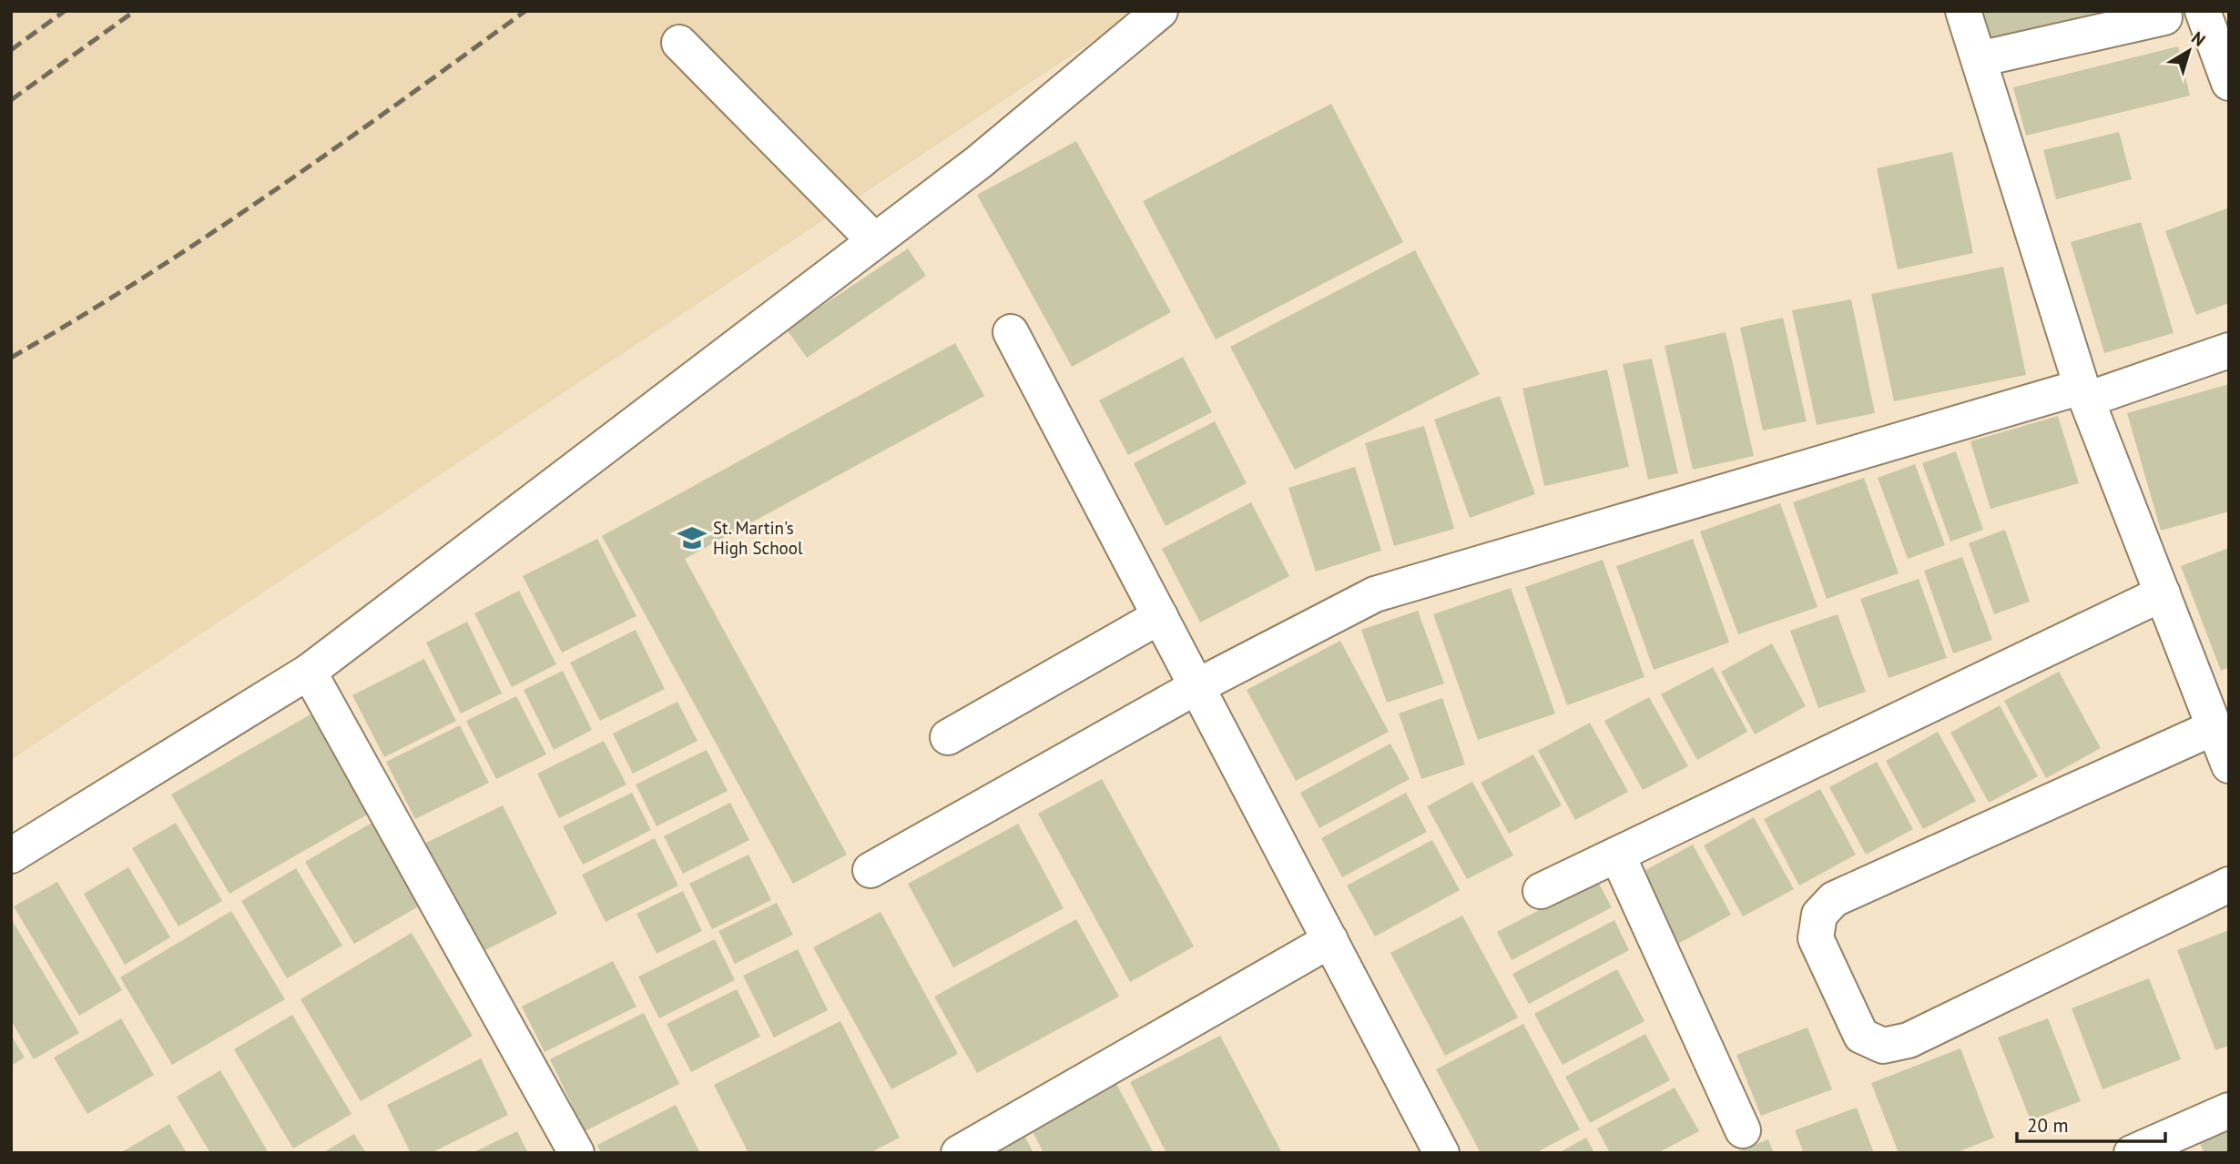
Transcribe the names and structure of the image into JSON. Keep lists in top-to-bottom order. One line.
{"places":{"school or university":["St. Martin's High School"]},"scale_bar":"20 m","north":"top right"}
